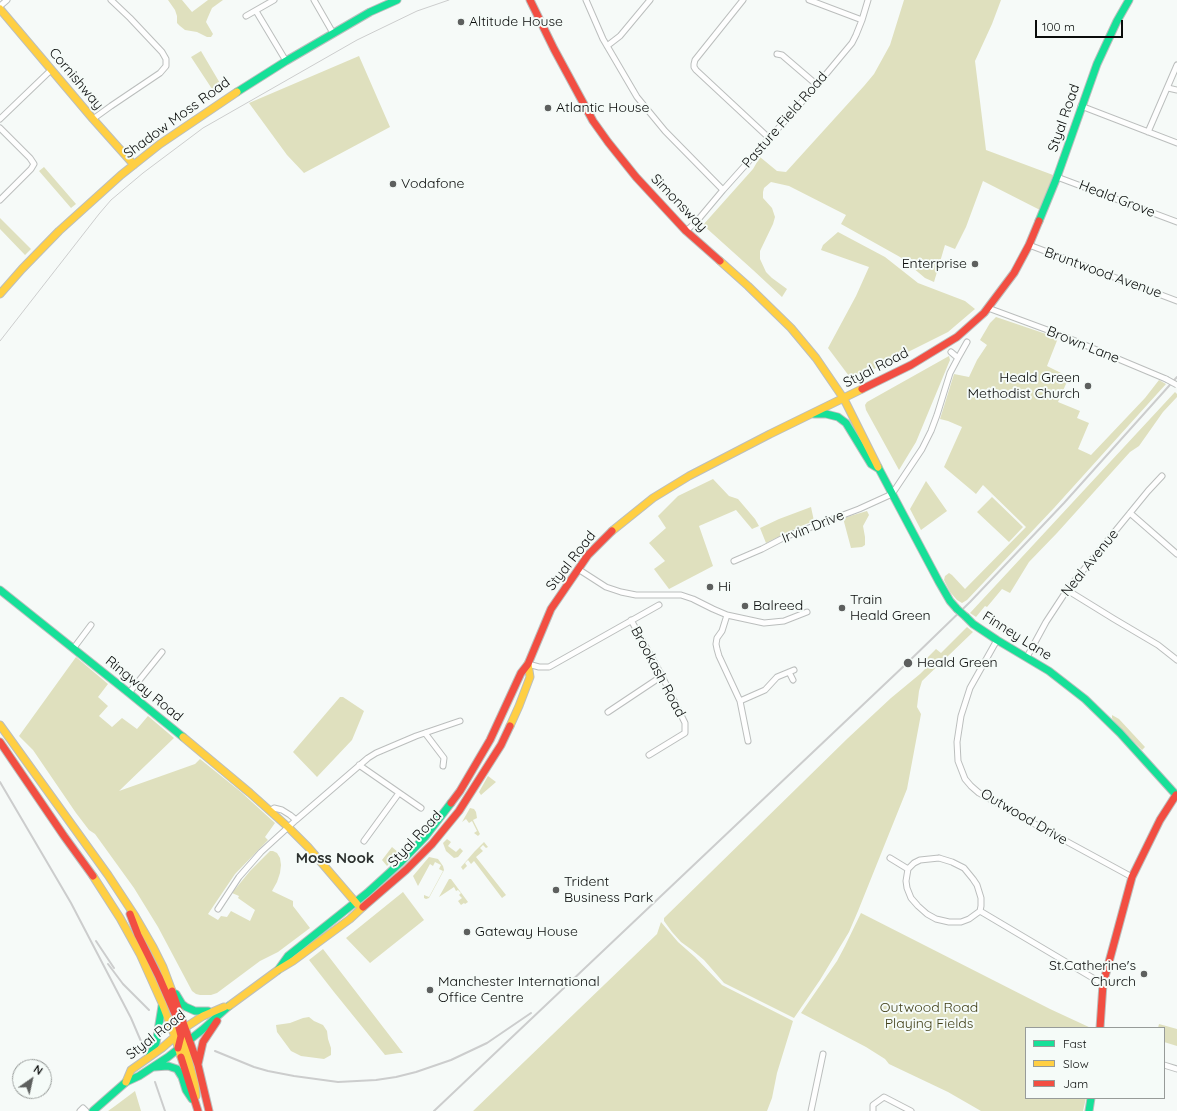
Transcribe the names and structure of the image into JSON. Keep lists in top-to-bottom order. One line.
{"streets":{"main road":["Cornishway","Shadow Moss Road","Styal Road","Simonsway","Finney Lane","Ringway Road"],"street":["Pasture Field Road","Heald Grove","Bruntwood Avenue","Brown Lane","Irvin Drive","Neal Avenue","Brookash Road","Outwood Drive"]},"crossings":[["Cornishway","Shadow Moss Road"],["Styal Road","Heald Grove"],["Styal Road","Simonsway"],["Styal Road","Bruntwood Avenue"],["Styal Road","Brown Lane"],["Styal Road","Finney Lane"],["Styal Road","Ringway Road"],["Pasture Field Road","Simonsway"],["Simonsway","Finney Lane"],["Irvin Drive","Finney Lane"],["Neal Avenue","Finney Lane"],["Finney Lane","Outwood Drive"]],"districts":["Moss Nook"],"parks":["Outwood Road Playing Fields"],"places":["Altitude House","Atlantic House","Vodafone","Enterprise","Heald Green Methodist Church","Hi","Balreed","Train Heald Green","Heald Green","Trident Business Park","Gateway House","St.Catherine's Church","Manchester International Office Centre"],"legend":["Fast","Slow","Jam"],"scale_bar":"100 m","north":"top right"}
